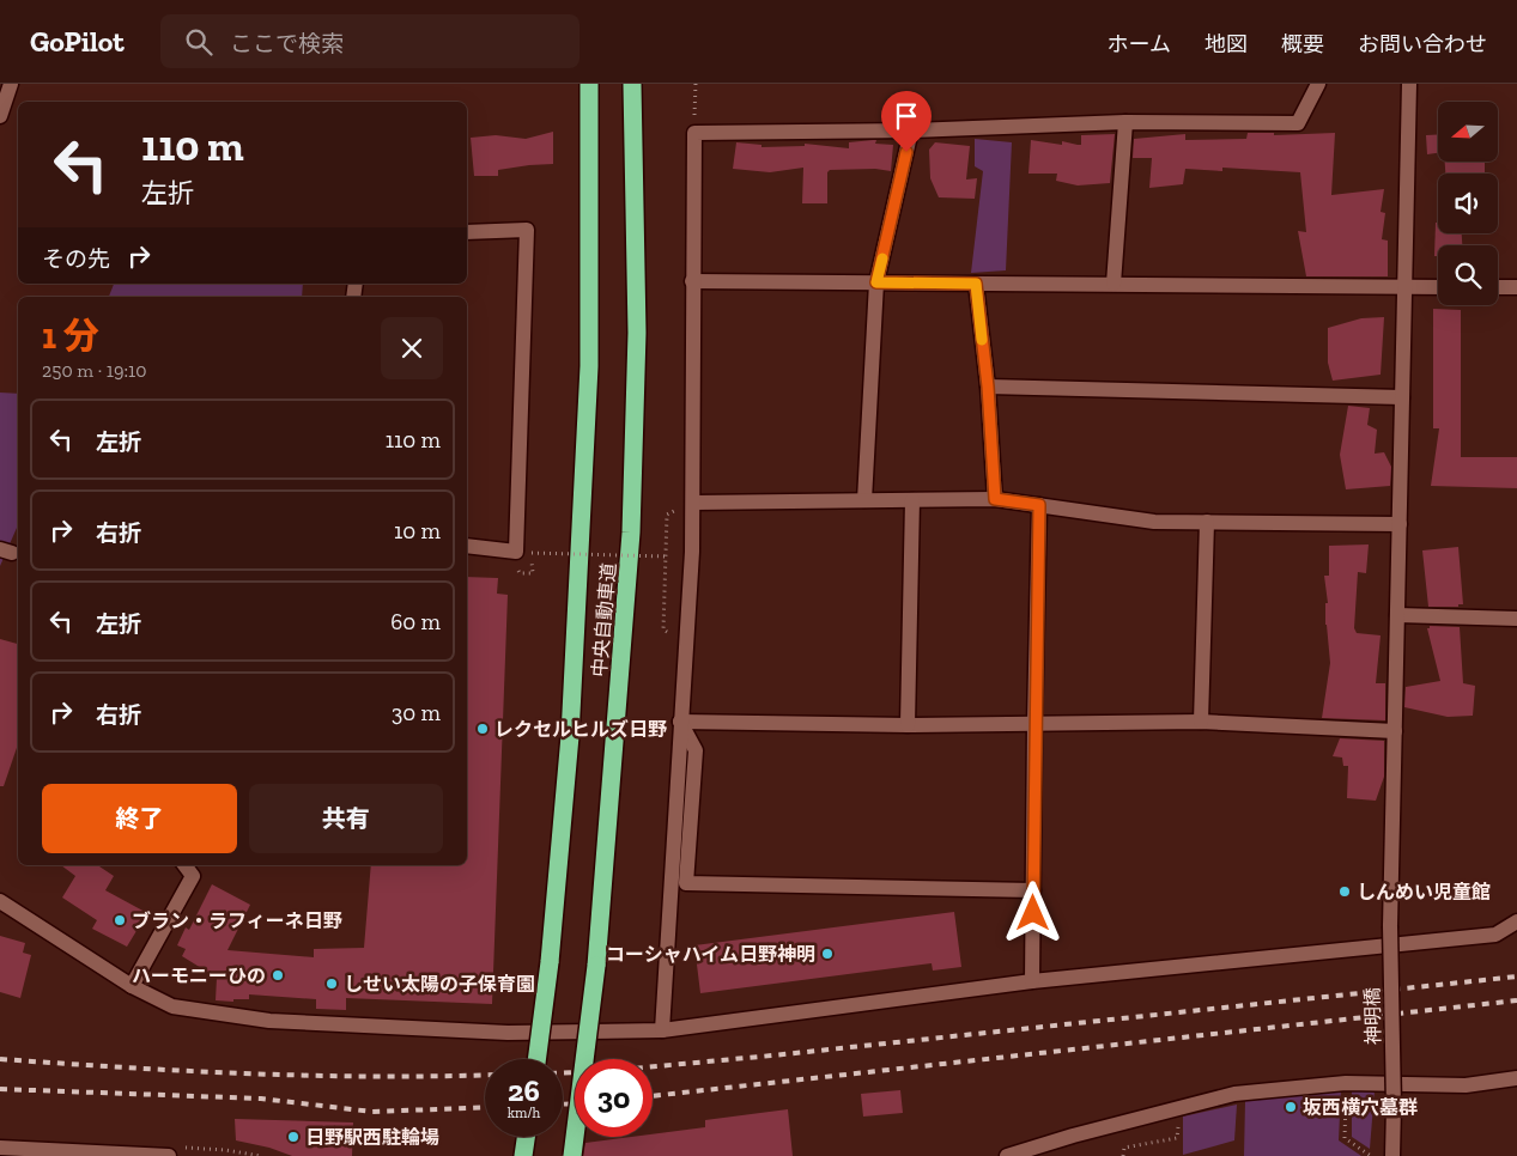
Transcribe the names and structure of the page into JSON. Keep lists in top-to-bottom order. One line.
{"streets":{"highway":["中央自動車道"],"street":["神明橋"]},"places":["レクセルヒルズ日野","しんめい児童館","ブラン・ラフィーネ日野","コーシャハイム日野神明","ハーモニーひの","しせい太陽の子保育園","坂西横穴墓群","日野駅西駐輪場"],"north":"left","page":{"header":"GoPilot","search":"ここで検索","nav":["ホーム","地図","概要","お問い合わせ"],"turn":["110 m","左折"],"then":"その先","heading":["1 分","250 m · 19:10"],"list":[{"name":"左折","value":"110 m"},{"name":"右折","value":"10 m"},{"name":"左折","value":"60 m"},{"name":"右折","value":"30 m"}],"buttons":["終了","共有"],"speed":"26 km/h","limit":"30"}}
